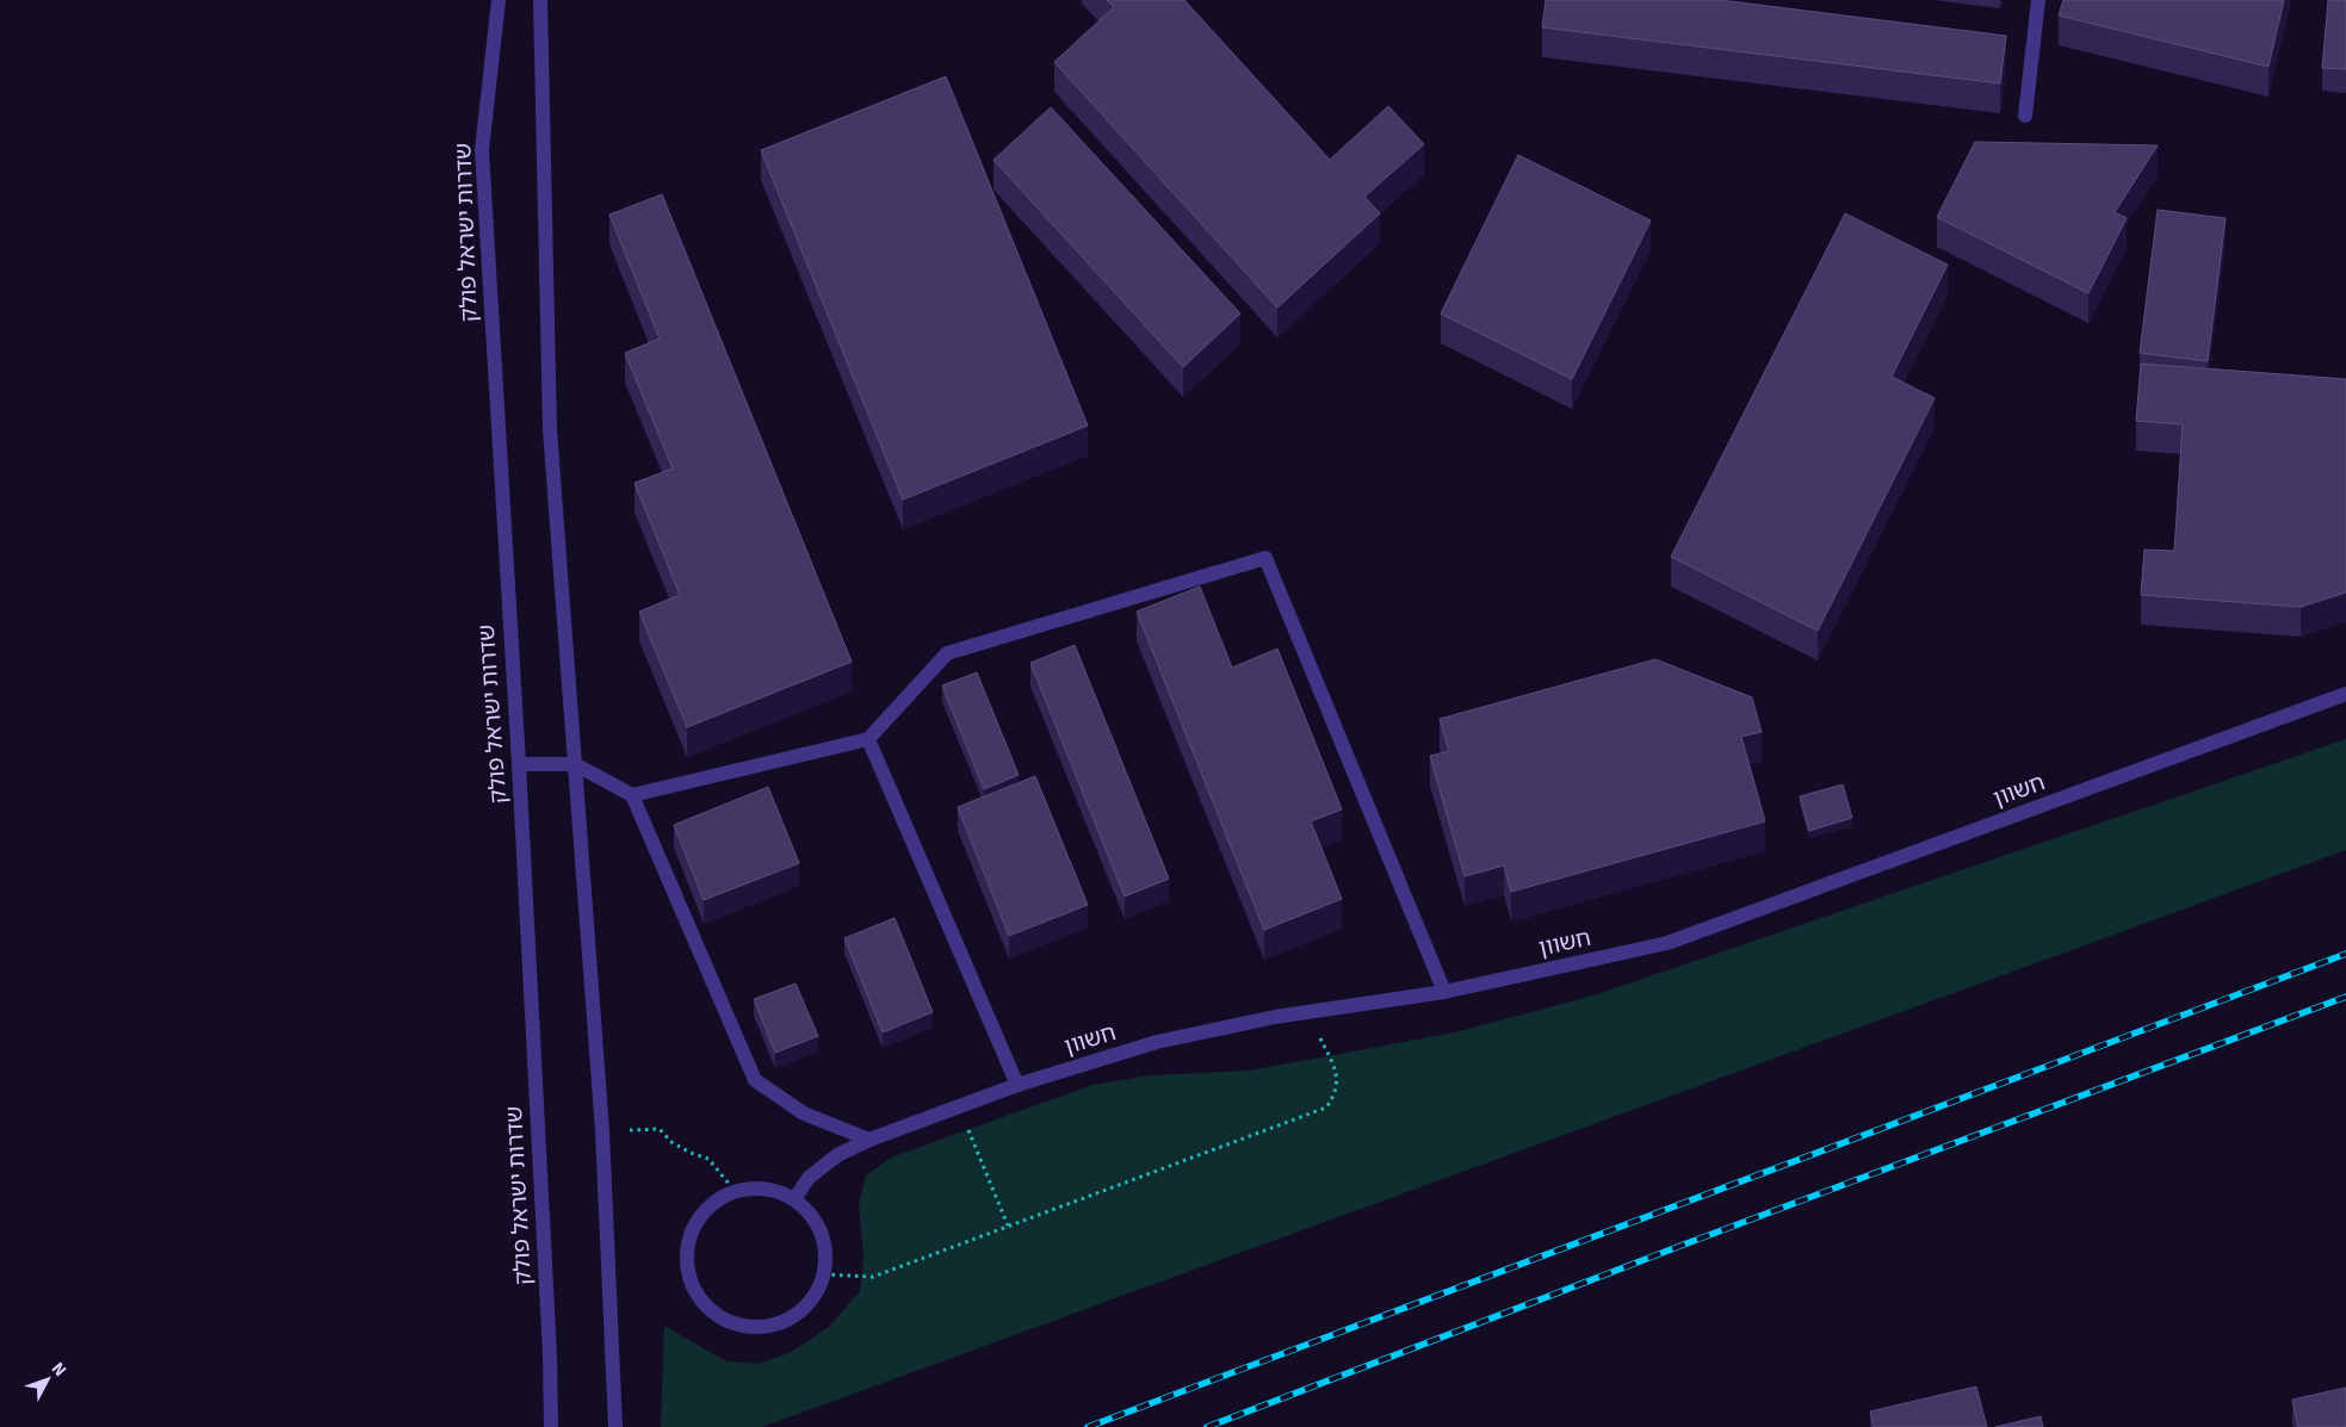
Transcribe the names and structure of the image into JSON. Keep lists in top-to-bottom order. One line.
{"streets":{"street":["שדרות ישראל פולק","חשוון"]},"north":"top right"}
